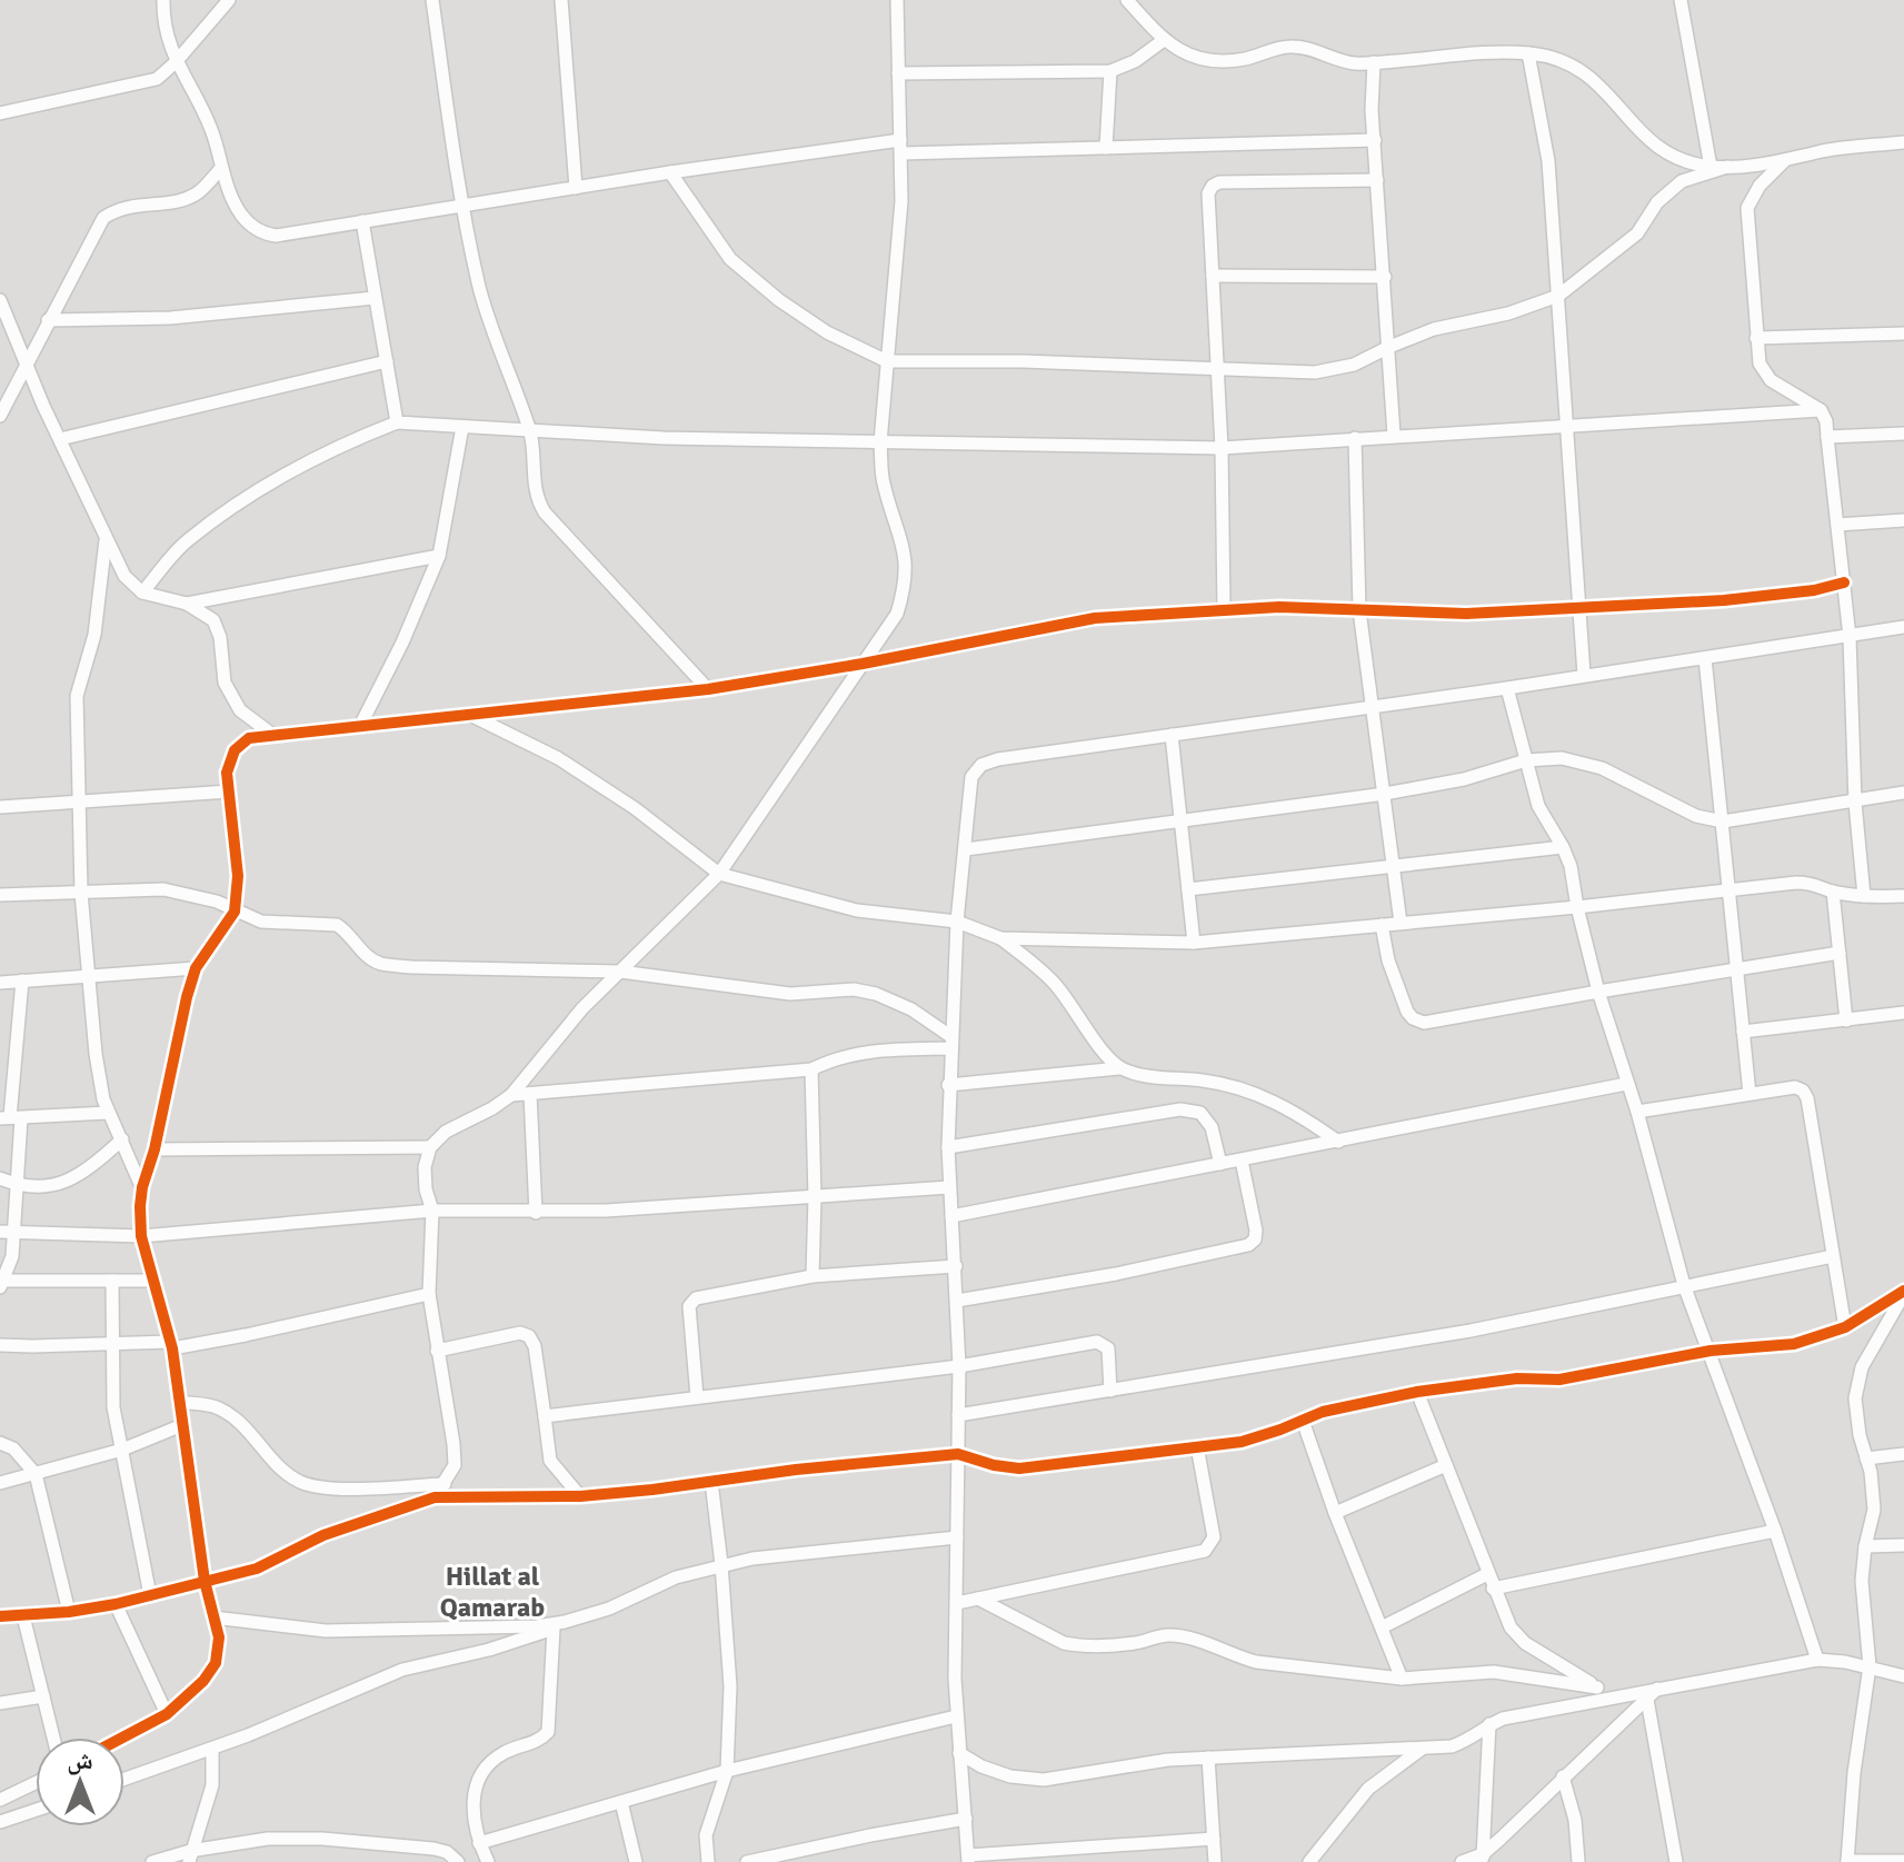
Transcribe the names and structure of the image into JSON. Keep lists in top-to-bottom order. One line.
{"districts":["Hillat al Qamarab"],"north":"top"}
